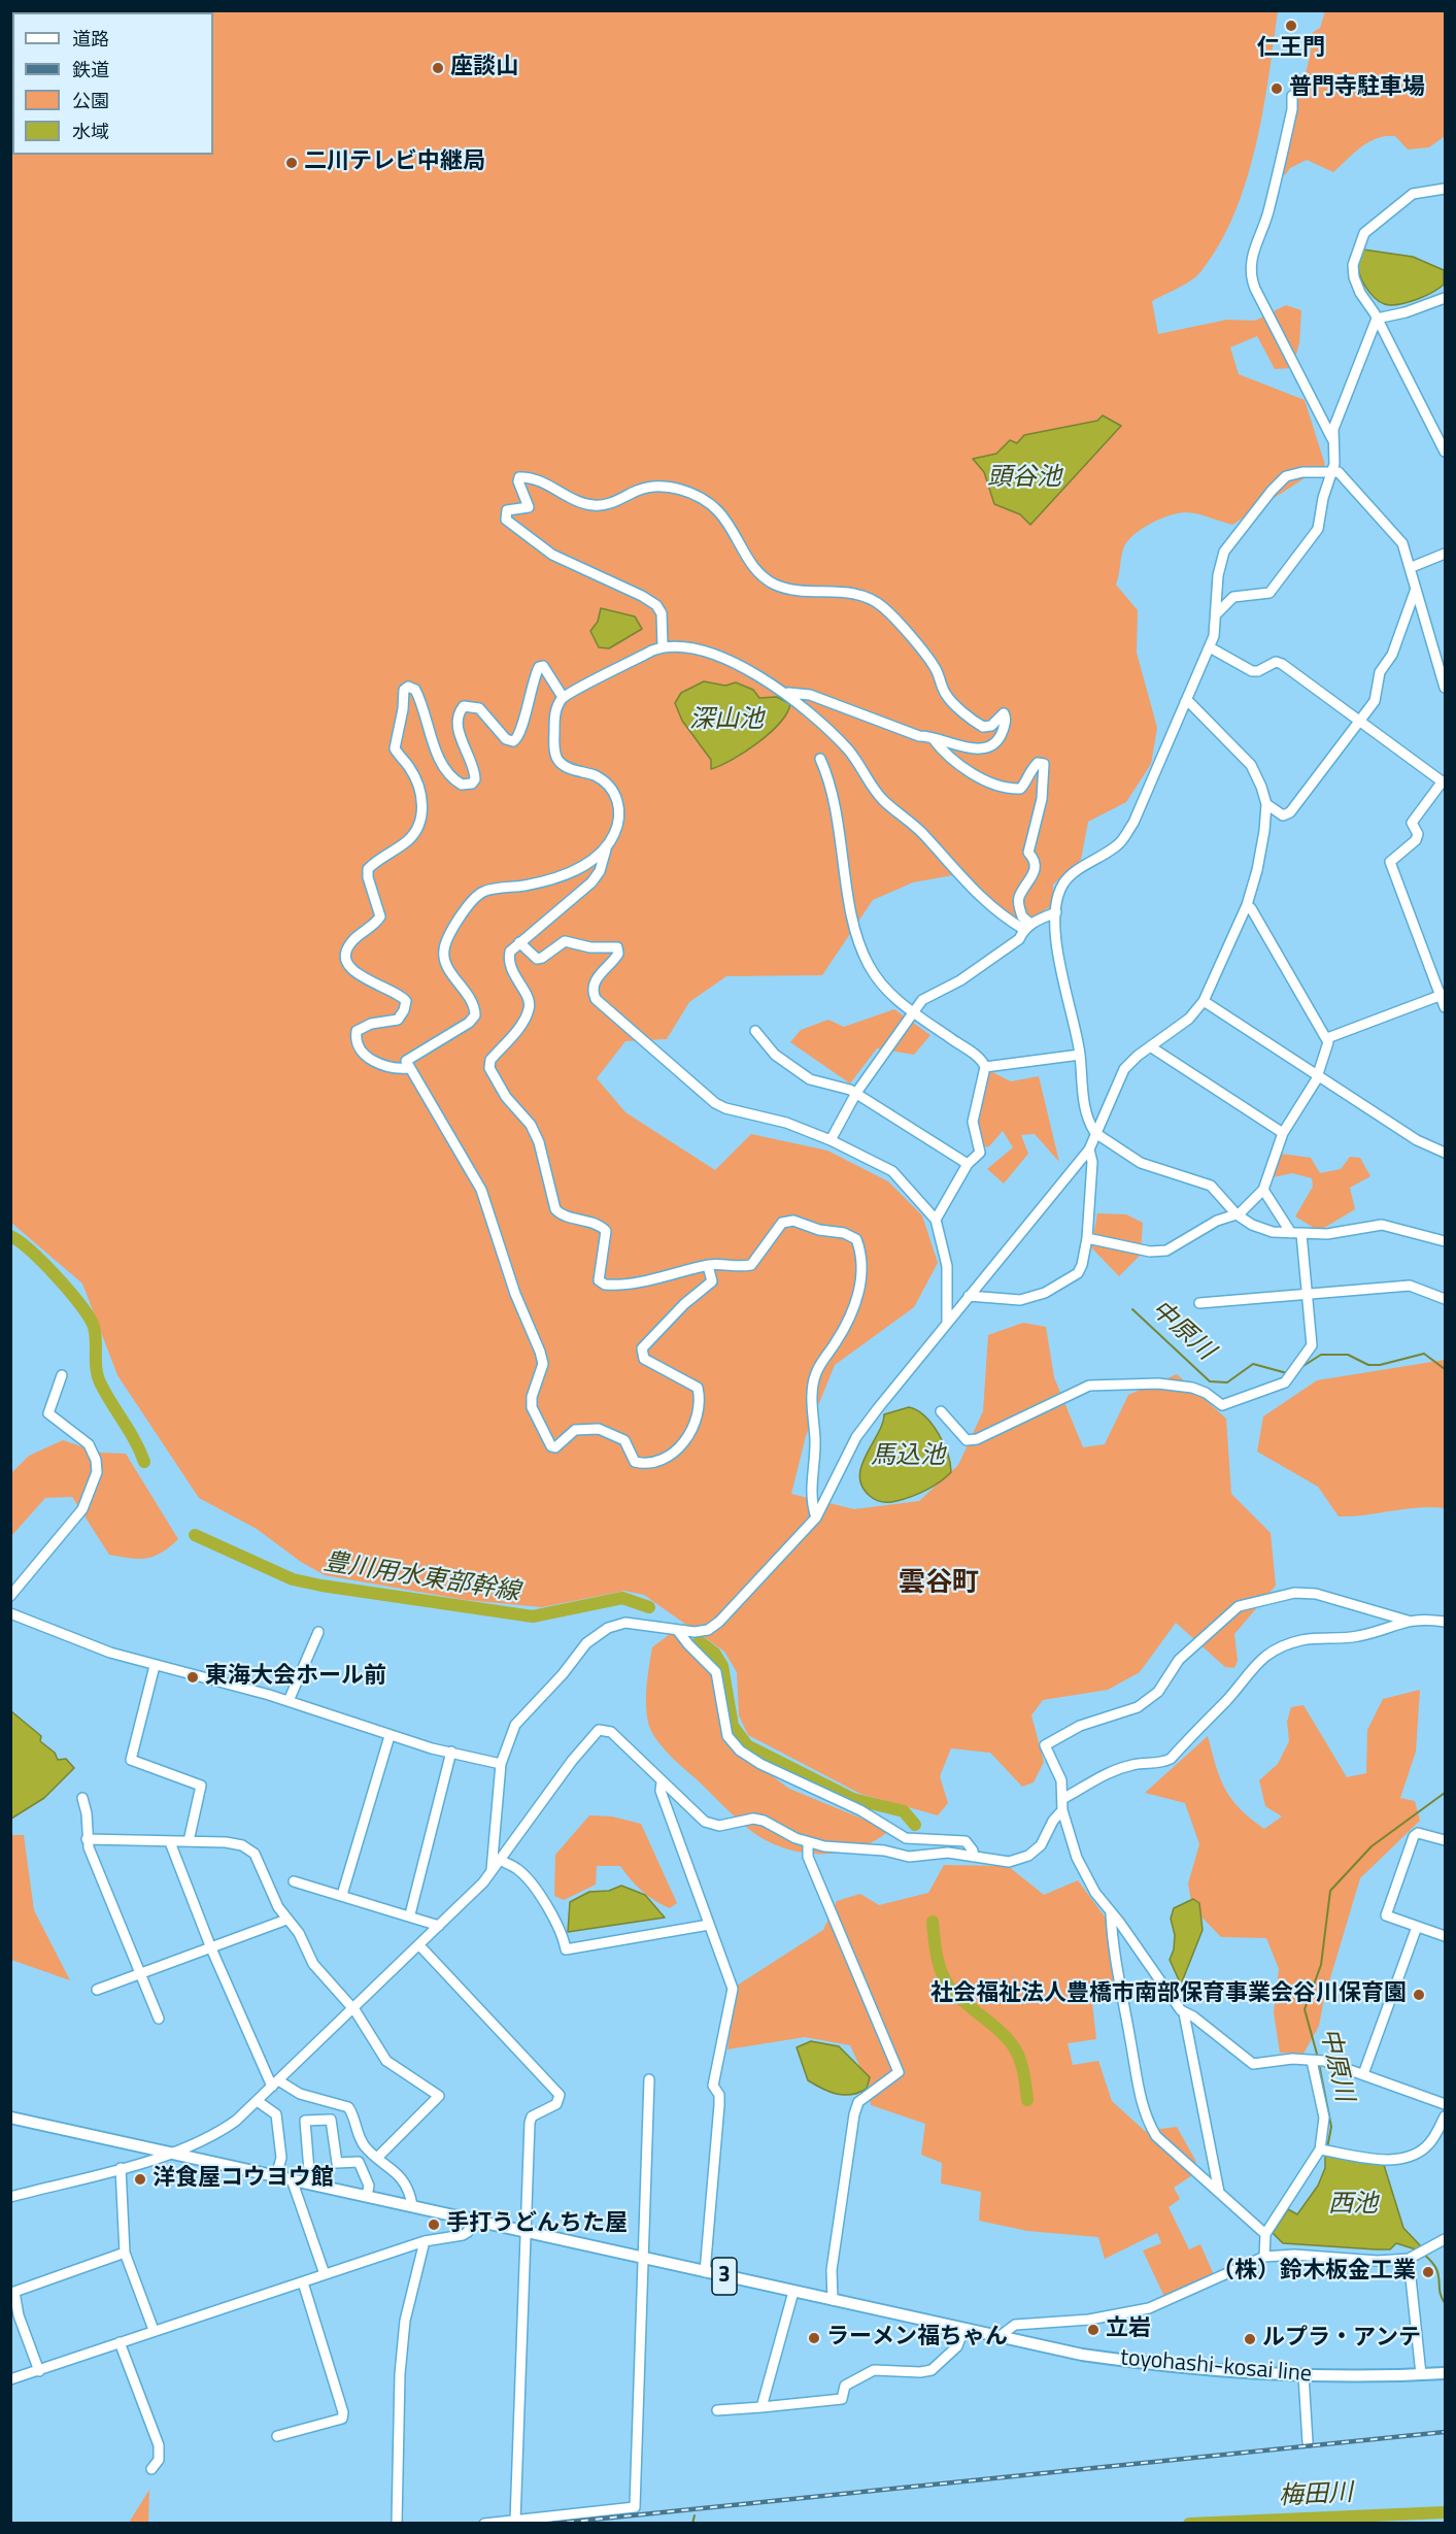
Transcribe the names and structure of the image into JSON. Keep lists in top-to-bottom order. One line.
{"streets":{"main road":["3","toyohashi-kosai line"]},"districts":["雲谷町"],"water":["頭谷池","深山池","中原川","馬込池","豊川用水東部幹線","西池","梅田川"],"places":["仁王門","座談山","普門寺駐車場","二川テレビ中継局","東海大会ホール前","社会福祉法人豊橋市南部保育事業会谷川保育園","洋食屋コウヨウ館","手打うどんちた屋","（株）鈴木板金工業","立岩","ラーメン福ちゃん","ルプラ・アンテ"],"legend":["道路","鉄道","公園","水域"]}
